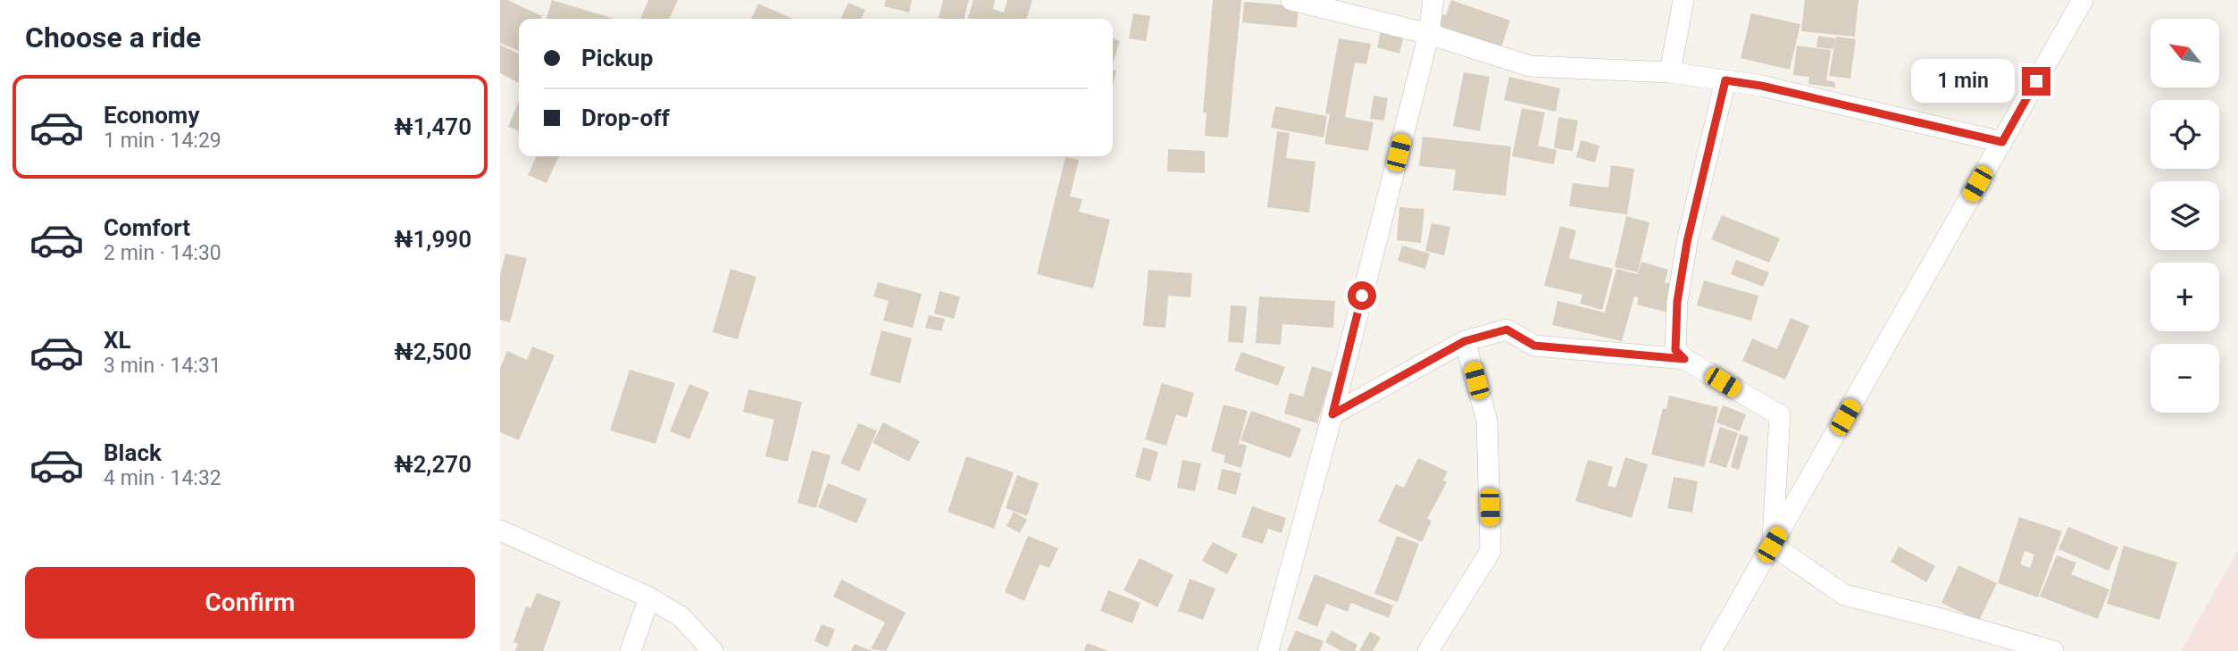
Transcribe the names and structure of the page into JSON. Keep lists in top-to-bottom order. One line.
{"north":"top left","page":{"heading":"Choose a ride","map_buttons":["+","−"],"banner":["Pickup","Drop-off"],"bubble":"1 min","list":[{"name":"Economy","note":"1 min · 14:29","value":"₦1,470"},{"name":"Comfort","note":"2 min · 14:30","value":"₦1,990"},{"name":"XL","note":"3 min · 14:31","value":"₦2,500"},{"name":"Black","note":"4 min · 14:32","value":"₦2,270"}],"buttons":"Confirm"}}
